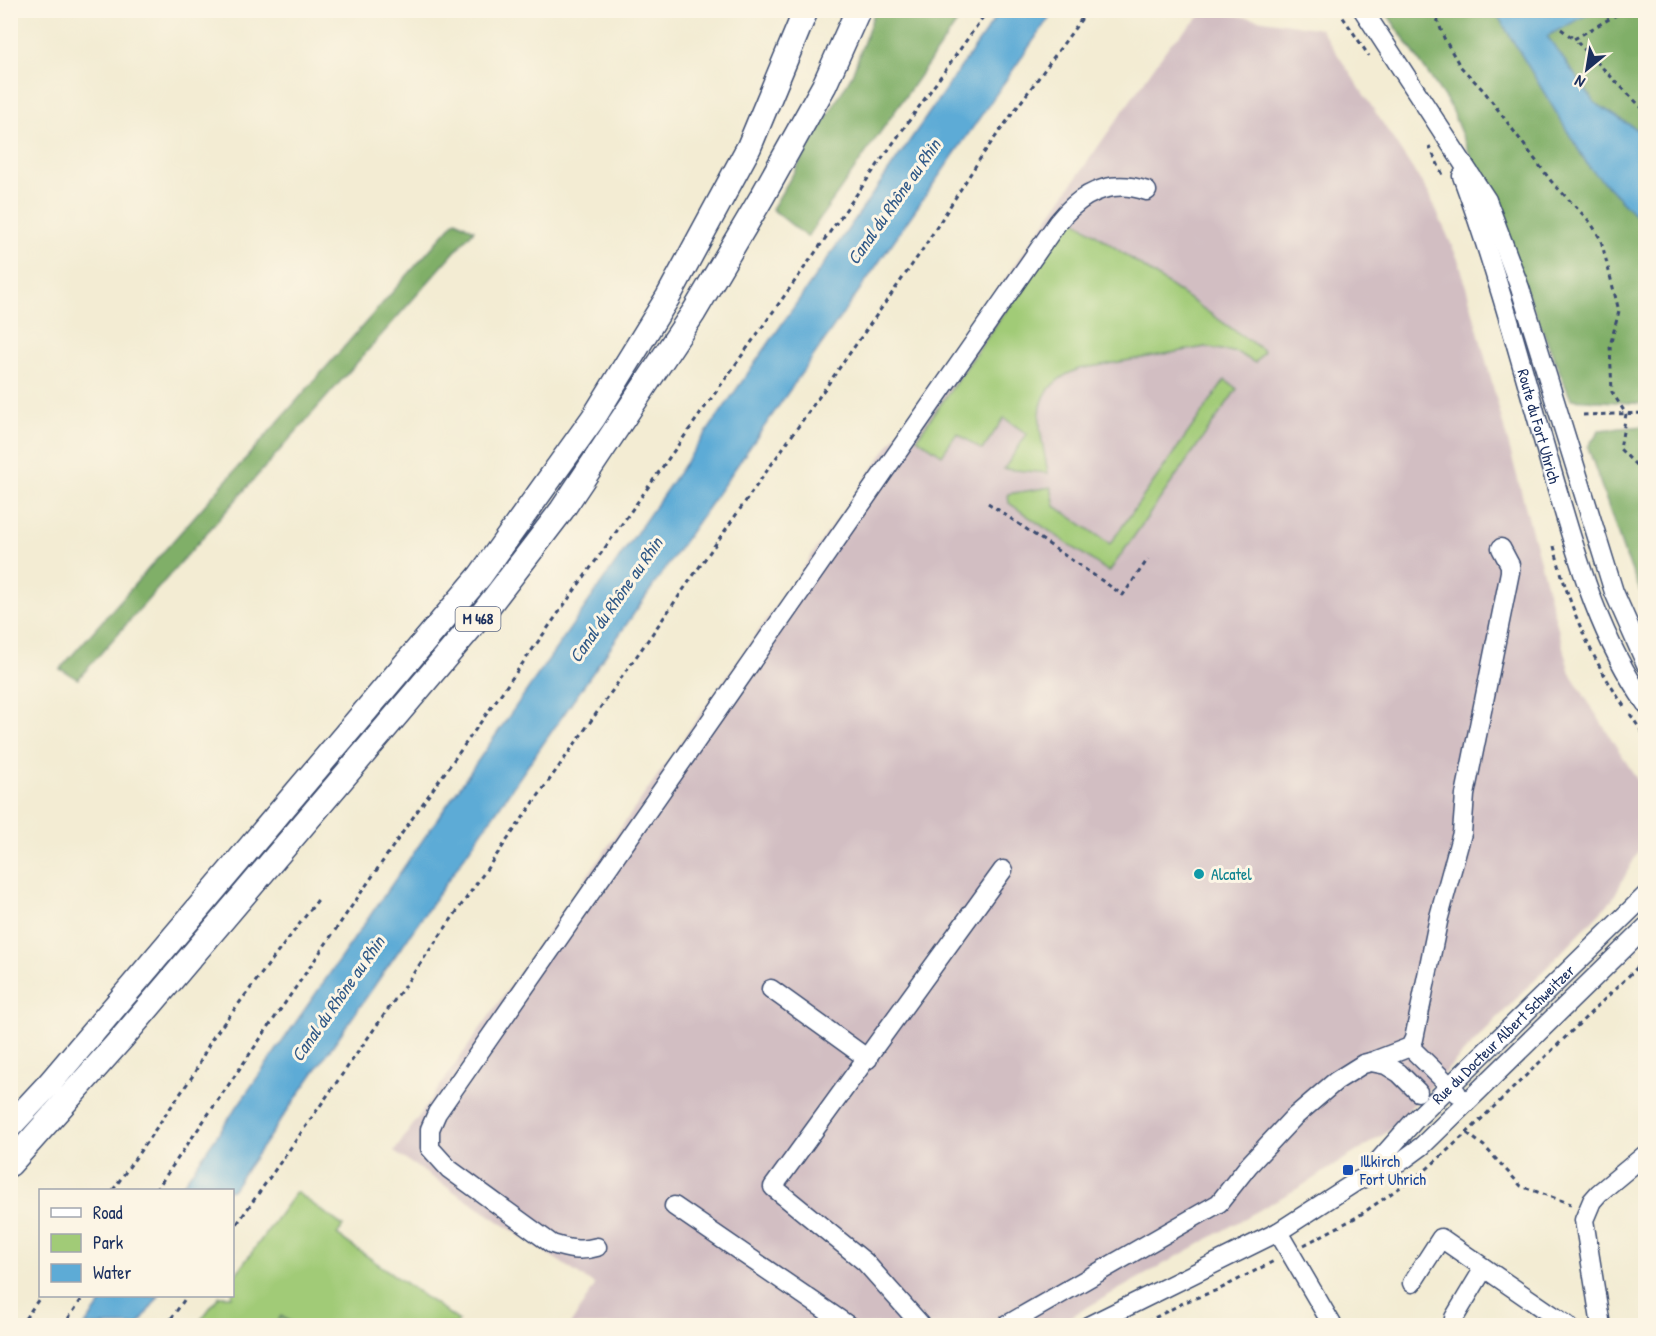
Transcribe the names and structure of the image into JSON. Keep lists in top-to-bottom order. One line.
{"streets":{"main road":["M 468"],"street":["Route du Fort Uhrich","Rue du Docteur Albert Schweitzer"]},"water":["Canal du Rhône au Rhin"],"places":{"other":["Alcatel"],"transit":["Illkirch Fort Uhrich"]},"legend":["Road","Park","Water"],"north":"bottom left"}
